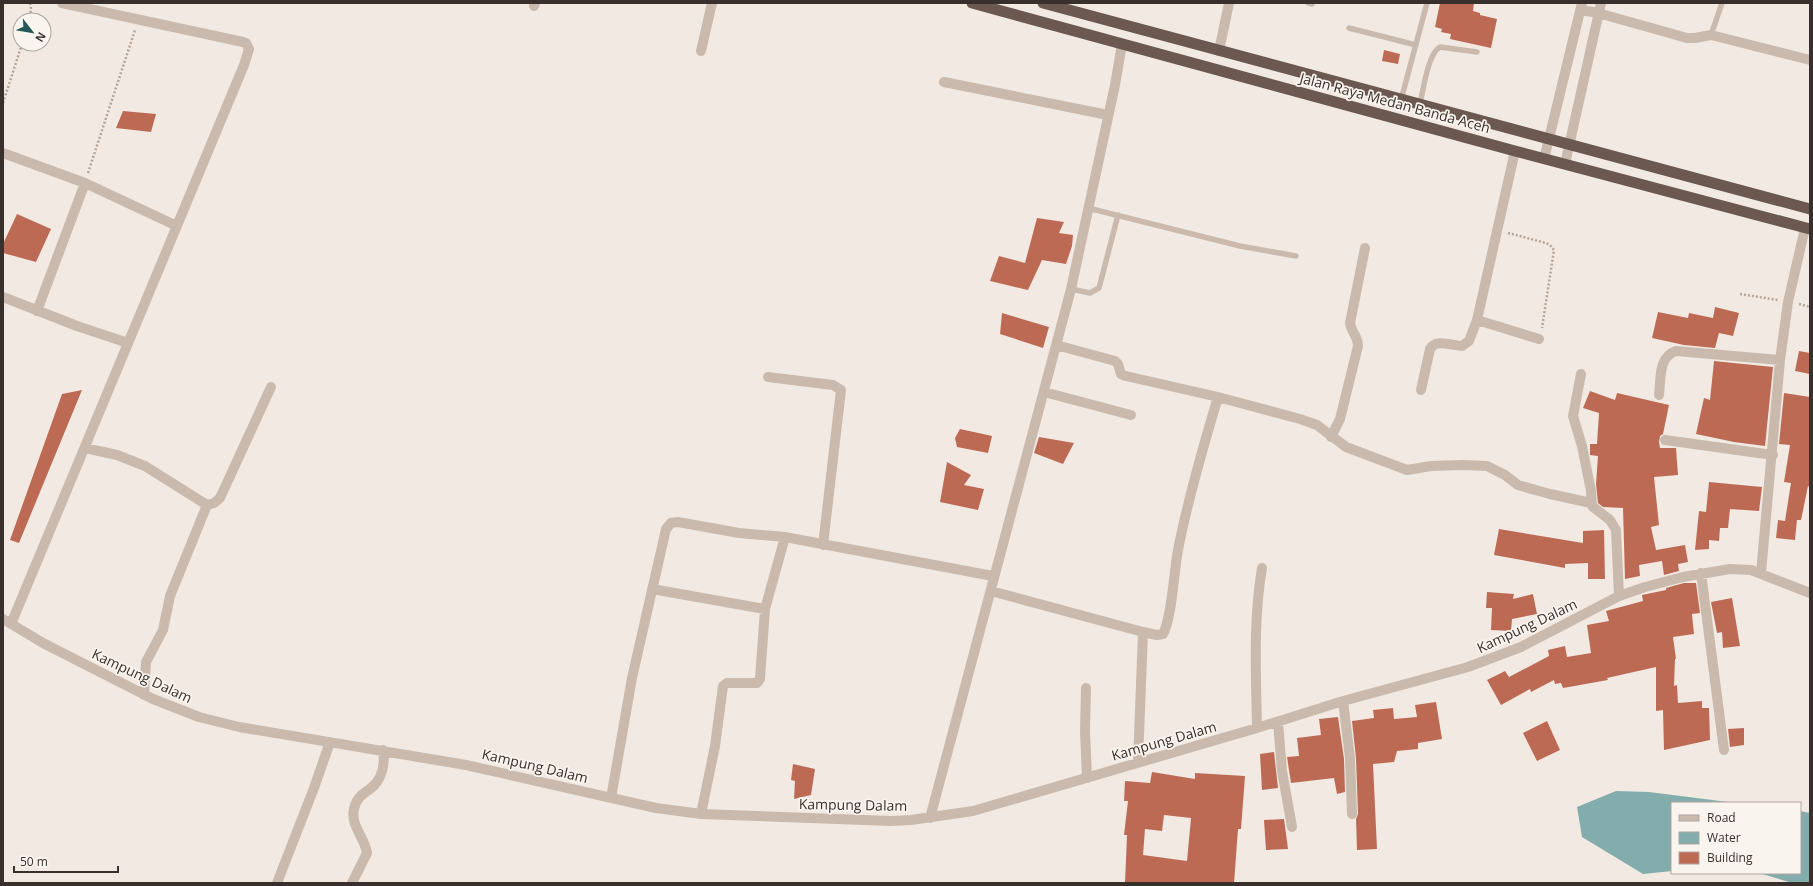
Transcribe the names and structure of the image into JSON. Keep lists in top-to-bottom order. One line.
{"streets":{"highway":["Jalan Raya Medan Banda Aceh"],"street":["Kampung Dalam"]},"legend":["Road","Water","Building"],"scale_bar":"50 m","north":"bottom right"}
